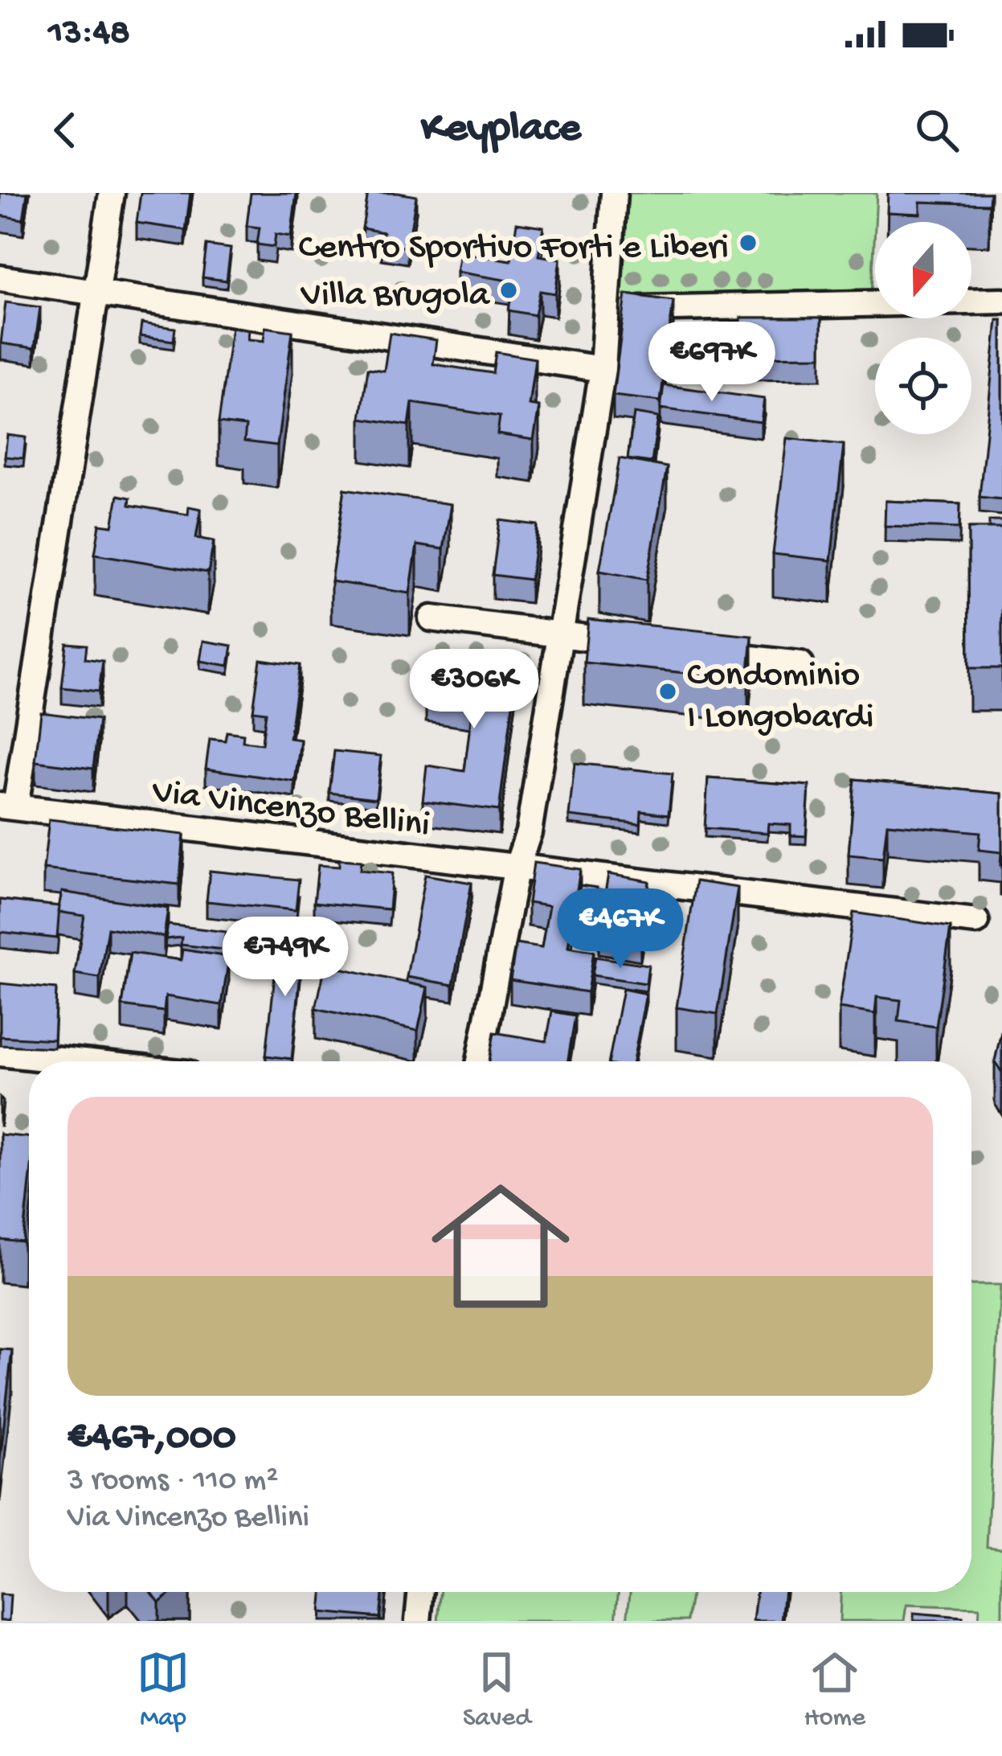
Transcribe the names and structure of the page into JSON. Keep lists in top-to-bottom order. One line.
{"streets":{"street":["Via Vincenzo Bellini"]},"places":["Centro Sportivo Forti e Liberi","Villa Brugola","Condominio I Longobardi"],"north":"bottom","page":{"status":"13:48","header":"Keyplace","price":["€697K","€306K","€467K","€749K"],"list":[{"name":"€467,000","note":"3 rooms · 110 m² · Via Vincenzo Bellini"}],"tabs":["Map","Saved","Home"]}}
